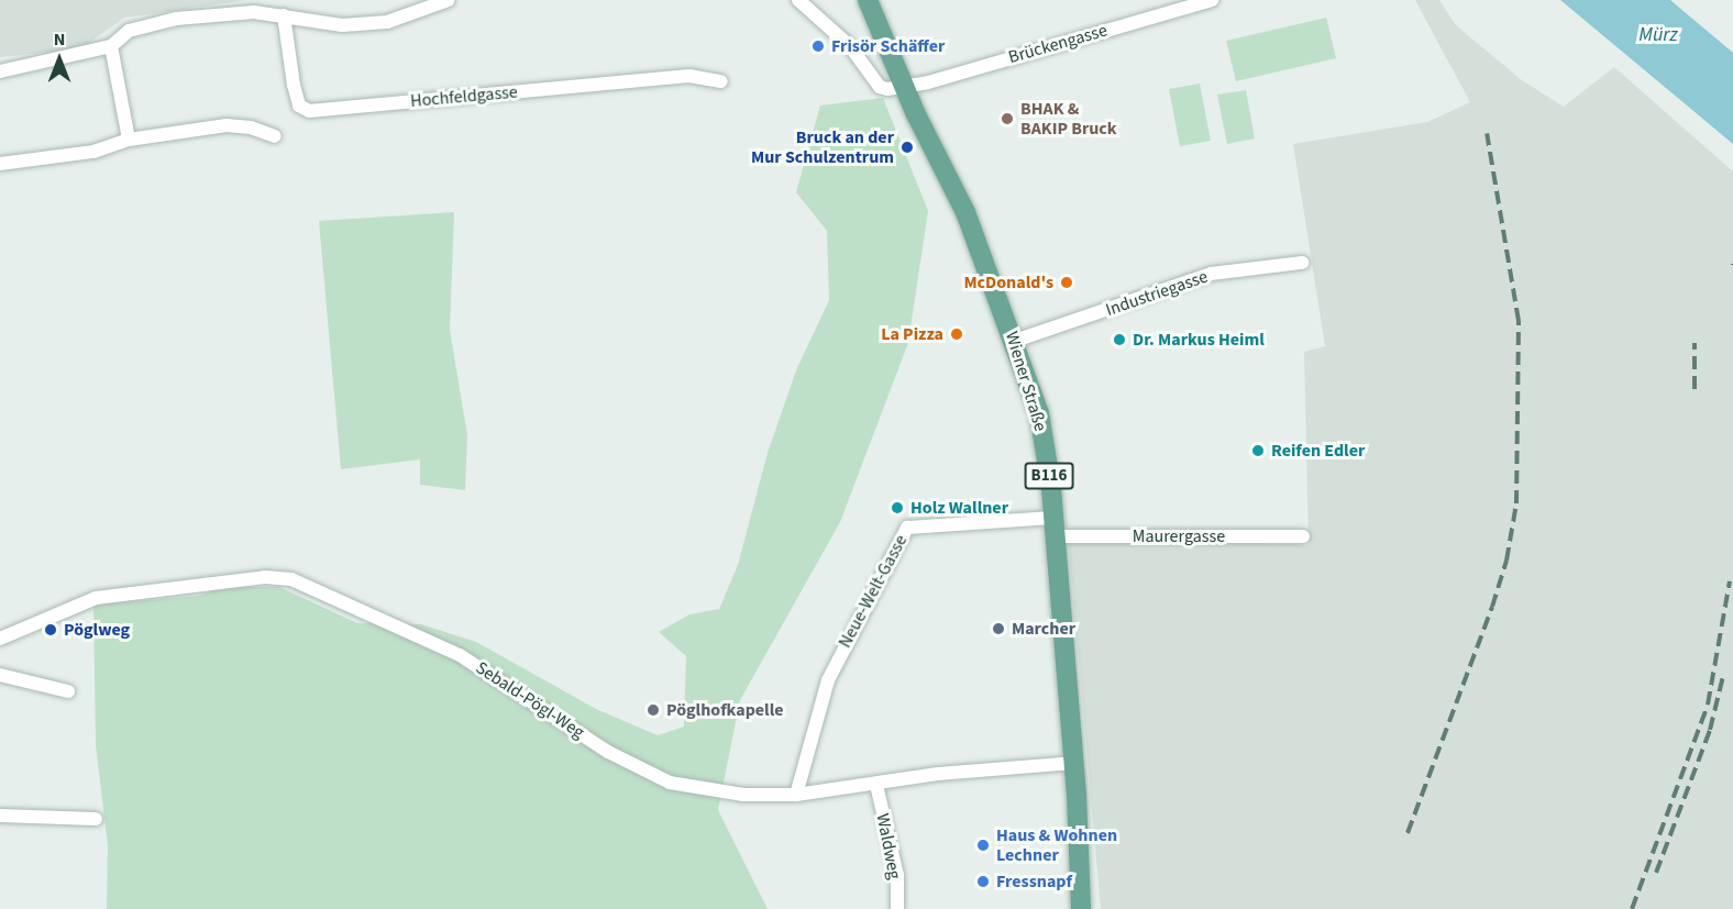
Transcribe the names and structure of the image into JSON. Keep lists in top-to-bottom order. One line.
{"streets":{"main road":["Wiener Straße","B116"],"street":["Brückengasse","Hochfeldgasse","Industriegasse","Maurergasse","Neue-Welt-Gasse","Sebald-Pögl-Weg","Waldweg"]},"crossings":[["Brückengasse","Wiener Straße"],["Industriegasse","Wiener Straße"],["Wiener Straße","Maurergasse"],["Wiener Straße","Neue-Welt-Gasse"],["Wiener Straße","Sebald-Pögl-Weg"],["Maurergasse","Neue-Welt-Gasse"],["Neue-Welt-Gasse","Sebald-Pögl-Weg"],["Sebald-Pögl-Weg","Waldweg"]],"water":["Mürz"],"places":["Frisör Schäffer","BHAK & BAKIP Bruck","Bruck an der Mur Schulzentrum","McDonald's","La Pizza","Dr. Markus Heiml","Reifen Edler","Holz Wallner","Marcher","Pöglweg","Pöglhofkapelle","Haus & Wohnen Lechner","Fressnapf"],"north":"top"}
